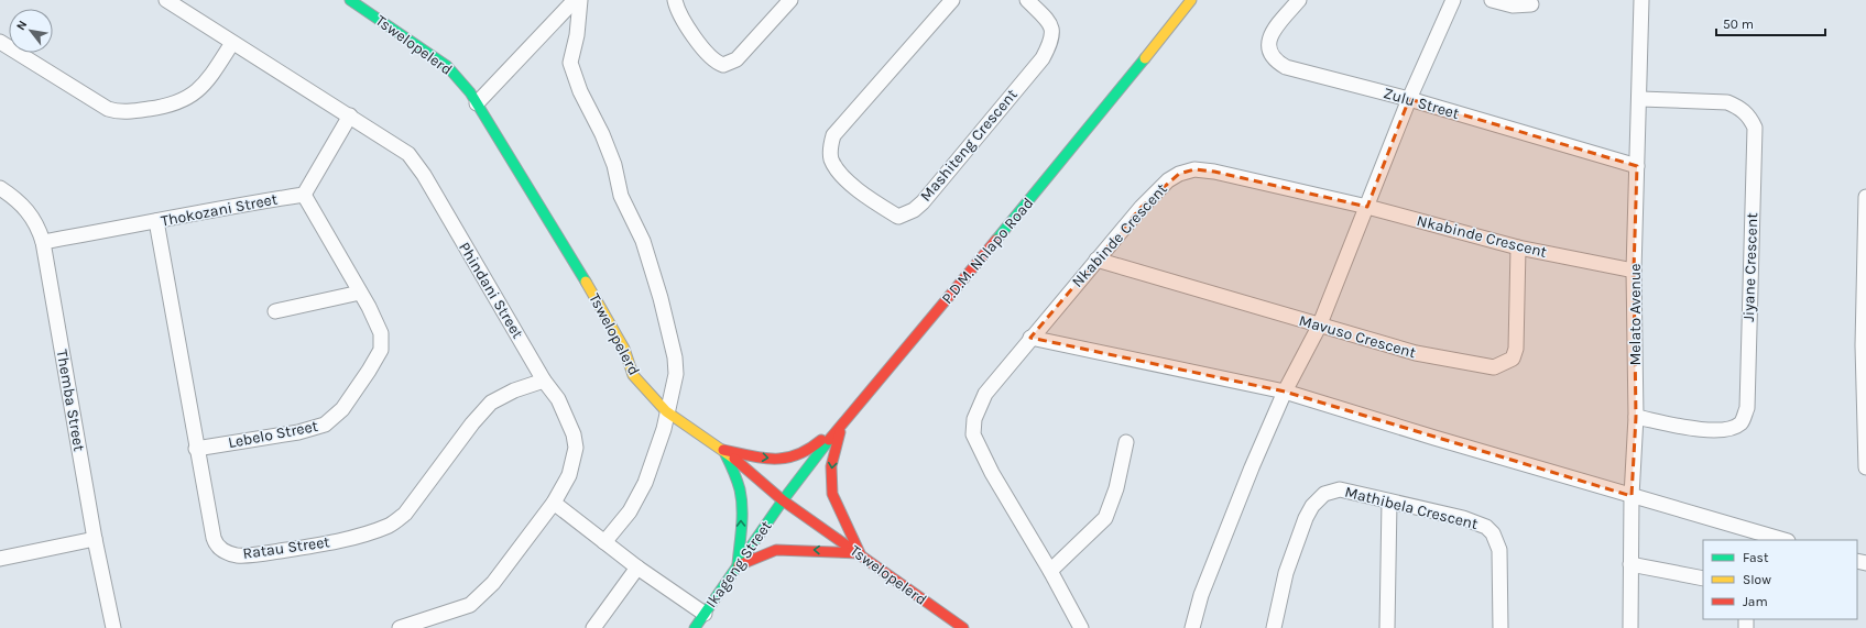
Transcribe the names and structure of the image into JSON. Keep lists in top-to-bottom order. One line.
{"streets":{"street":["Tswelopelerd","Zulu Street","Mashiteng Crescent","Thokozani Street","Nkabinde Crescent","P.D.M. Nhlapo Road","Jiyane Crescent","Phindani Street","Melato Avenue","Mavuso Crescent","Themba Street","Lebelo Street","Mathibela Crescent","Ratau Street","Ikageng Street"]},"crossings":[["Tswelopelerd","P.D.M. Nhlapo Road"],["Tswelopelerd","Ikageng Street"],["Zulu Street","Melato Avenue"],["Thokozani Street","Themba Street"],["Thokozani Street","Lebelo Street"],["Thokozani Street","Ratau Street"],["Nkabinde Crescent","Melato Avenue"],["Nkabinde Crescent","Mavuso Crescent"],["P.D.M. Nhlapo Road","Ikageng Street"],["Jiyane Crescent","Melato Avenue"],["Phindani Street","Ratau Street"],["Lebelo Street","Ratau Street"]],"legend":["Fast","Slow","Jam"],"scale_bar":"50 m","north":"top left"}
